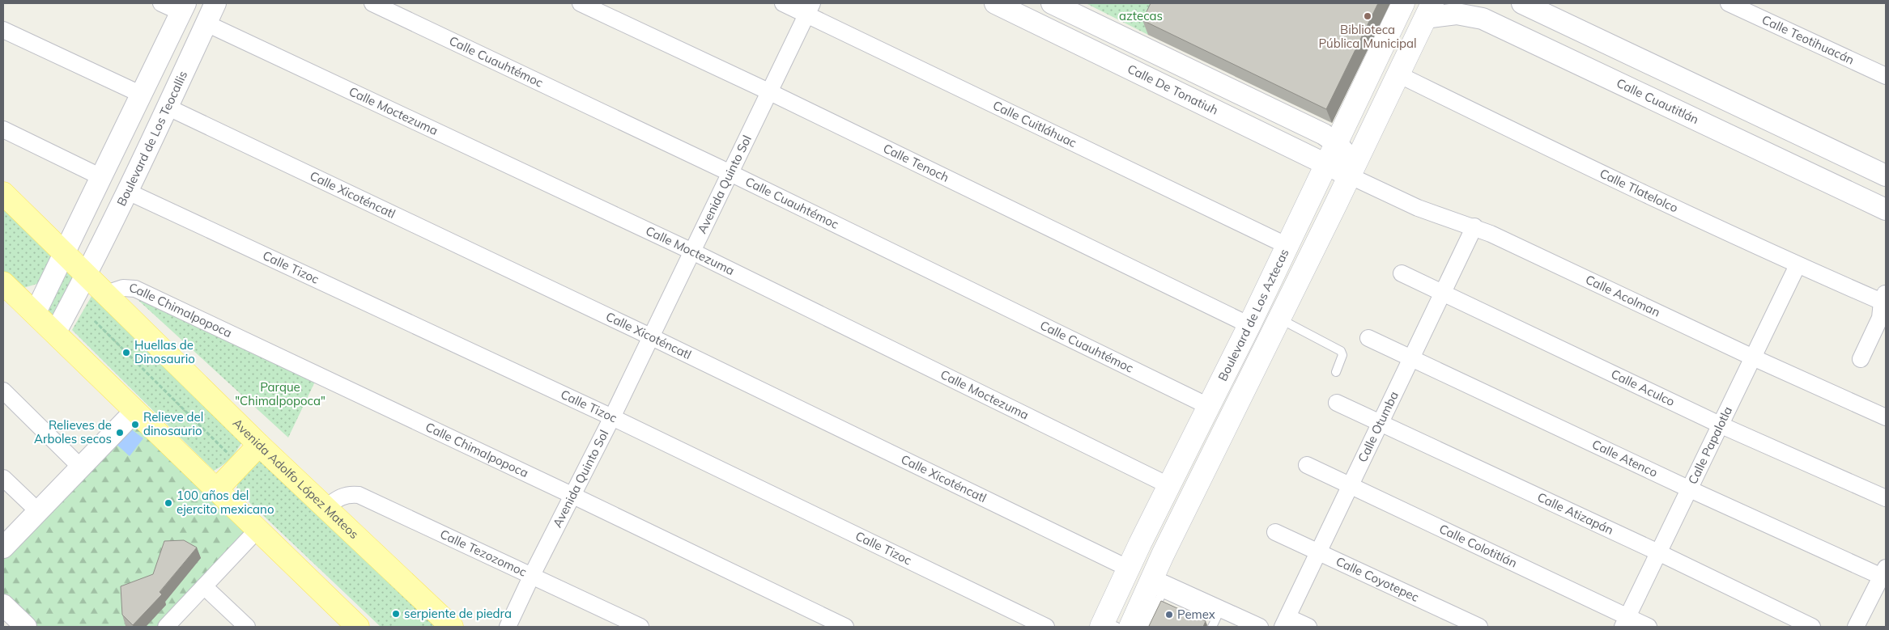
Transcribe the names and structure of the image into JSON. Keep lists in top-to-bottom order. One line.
{"streets":{"main road":["Boulevard de Los Aztecas","Avenida Adolfo López Mateos"],"street":["Calle Teotihuacán","Calle Cuauhtémoc","Calle De Tonatiuh","Calle Cuautitlán","Calle Moctezuma","Calle Cuitláhuac","Boulevard de Los Teocallis","Calle Tenoch","Avenida Quinto Sol","Calle Tlatelolco","Calle Xicoténcatl","Calle Tizoc","Calle Acolman","Calle Chimalpopoca","Calle Aculco","Calle Otumba","Calle Papalotla","Calle Atenco","Calle Atizapán","Calle Colotitlán","Calle Tezozomoc","Calle Coyotepec"]},"crossings":[["Calle Cuauhtémoc","Avenida Quinto Sol"],["Calle Cuauhtémoc","Boulevard de Los Aztecas"],["Calle De Tonatiuh","Calle Acolman"],["Calle De Tonatiuh","Boulevard de Los Aztecas"],["Calle Cuautitlán","Boulevard de Los Aztecas"],["Calle Moctezuma","Boulevard de Los Teocallis"],["Calle Moctezuma","Avenida Quinto Sol"],["Calle Moctezuma","Boulevard de Los Aztecas"],["Calle Cuitláhuac","Avenida Quinto Sol"],["Calle Cuitláhuac","Boulevard de Los Aztecas"],["Boulevard de Los Teocallis","Calle Xicoténcatl"],["Boulevard de Los Teocallis","Calle Tizoc"],["Boulevard de Los Teocallis","Avenida Adolfo López Mateos"],["Calle Tenoch","Avenida Quinto Sol"],["Calle Tenoch","Boulevard de Los Aztecas"],["Avenida Quinto Sol","Calle Xicoténcatl"],["Avenida Quinto Sol","Calle Tizoc"],["Avenida Quinto Sol","Calle Chimalpopoca"],["Avenida Quinto Sol","Calle Tezozomoc"],["Calle Tlatelolco","Boulevard de Los Aztecas"],["Calle Tlatelolco","Calle Papalotla"],["Calle Xicoténcatl","Boulevard de Los Aztecas"],["Calle Acolman","Boulevard de Los Aztecas"],["Calle Acolman","Calle Otumba"],["Calle Acolman","Calle Papalotla"],["Calle Chimalpopoca","Avenida Adolfo López Mateos"],["Calle Aculco","Calle Otumba"],["Calle Aculco","Calle Papalotla"],["Calle Otumba","Calle Atenco"],["Calle Otumba","Calle Atizapán"],["Calle Otumba","Calle Colotitlán"],["Calle Otumba","Calle Coyotepec"],["Calle Papalotla","Calle Atenco"],["Calle Papalotla","Calle Atizapán"],["Calle Papalotla","Calle Colotitlán"],["Avenida Adolfo López Mateos","Calle Tezozomoc"]],"parks":["aztecas","Parque \"Chimalpopoca\""],"places":["Biblioteca Pública Municipal","Huellas de Dinosaurio","Relieve del dinosaurio","Relieves de Arboles secos","100 años del ejercito mexicano","serpiente de piedra","Pemex"]}
